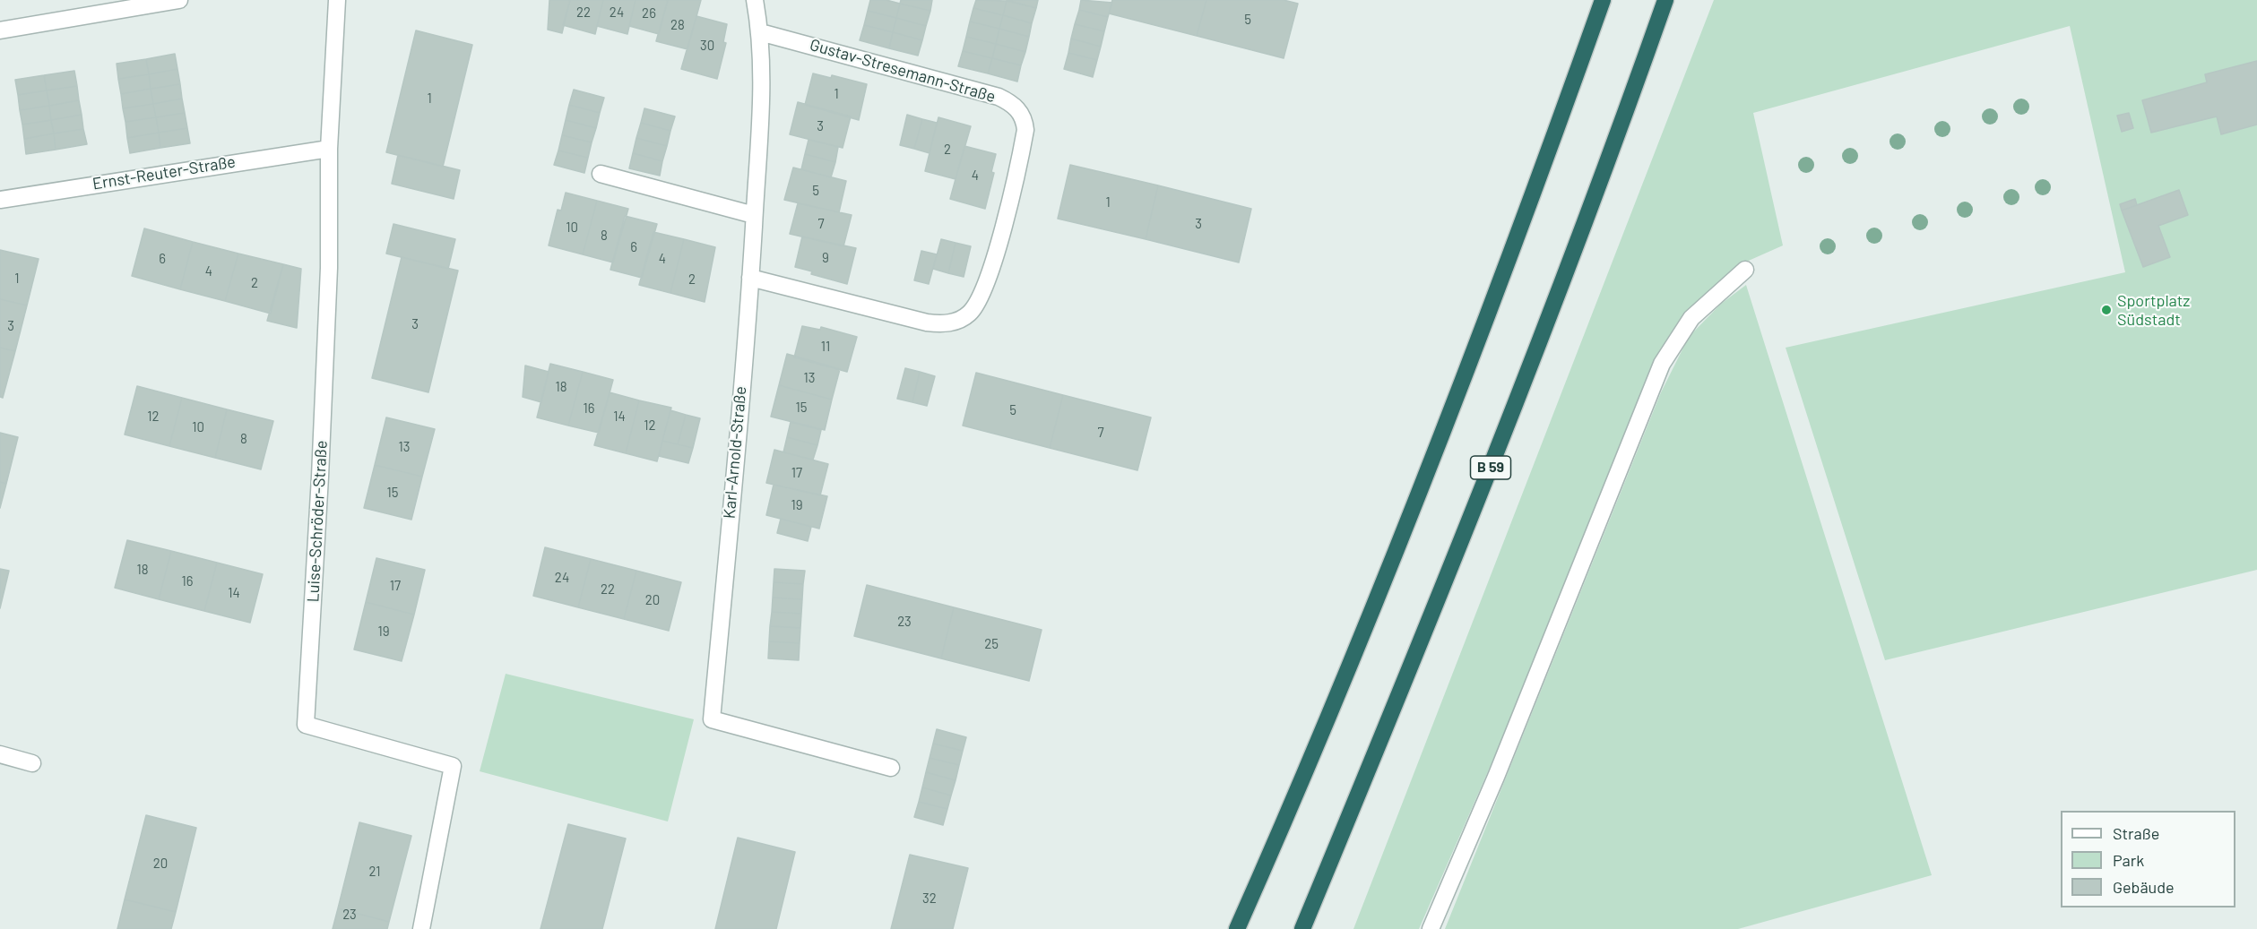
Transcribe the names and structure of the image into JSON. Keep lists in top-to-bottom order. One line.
{"streets":{"highway":["B 59"],"street":["Gustav-Stresemann-Straße","Ernst-Reuter-Straße","Karl-Arnold-Straße","Luise-Schröder-Straße"]},"crossings":[["Gustav-Stresemann-Straße","Karl-Arnold-Straße"],["Ernst-Reuter-Straße","Luise-Schröder-Straße"]],"places":["Sportplatz Südstadt"],"house_numbers":["22","24","26","5","28","30","1","1","3","2","4","5","1","7","3","10","8","6","9","6","4","4","1","2","2","3","3","11","13","18","15","16","5","12","14","12","10","7","8","13","17","15","19","18","24","16","17","22","14","20","23","19","25","20","21","32","23"],"legend":["Straße","Park","Gebäude"]}
